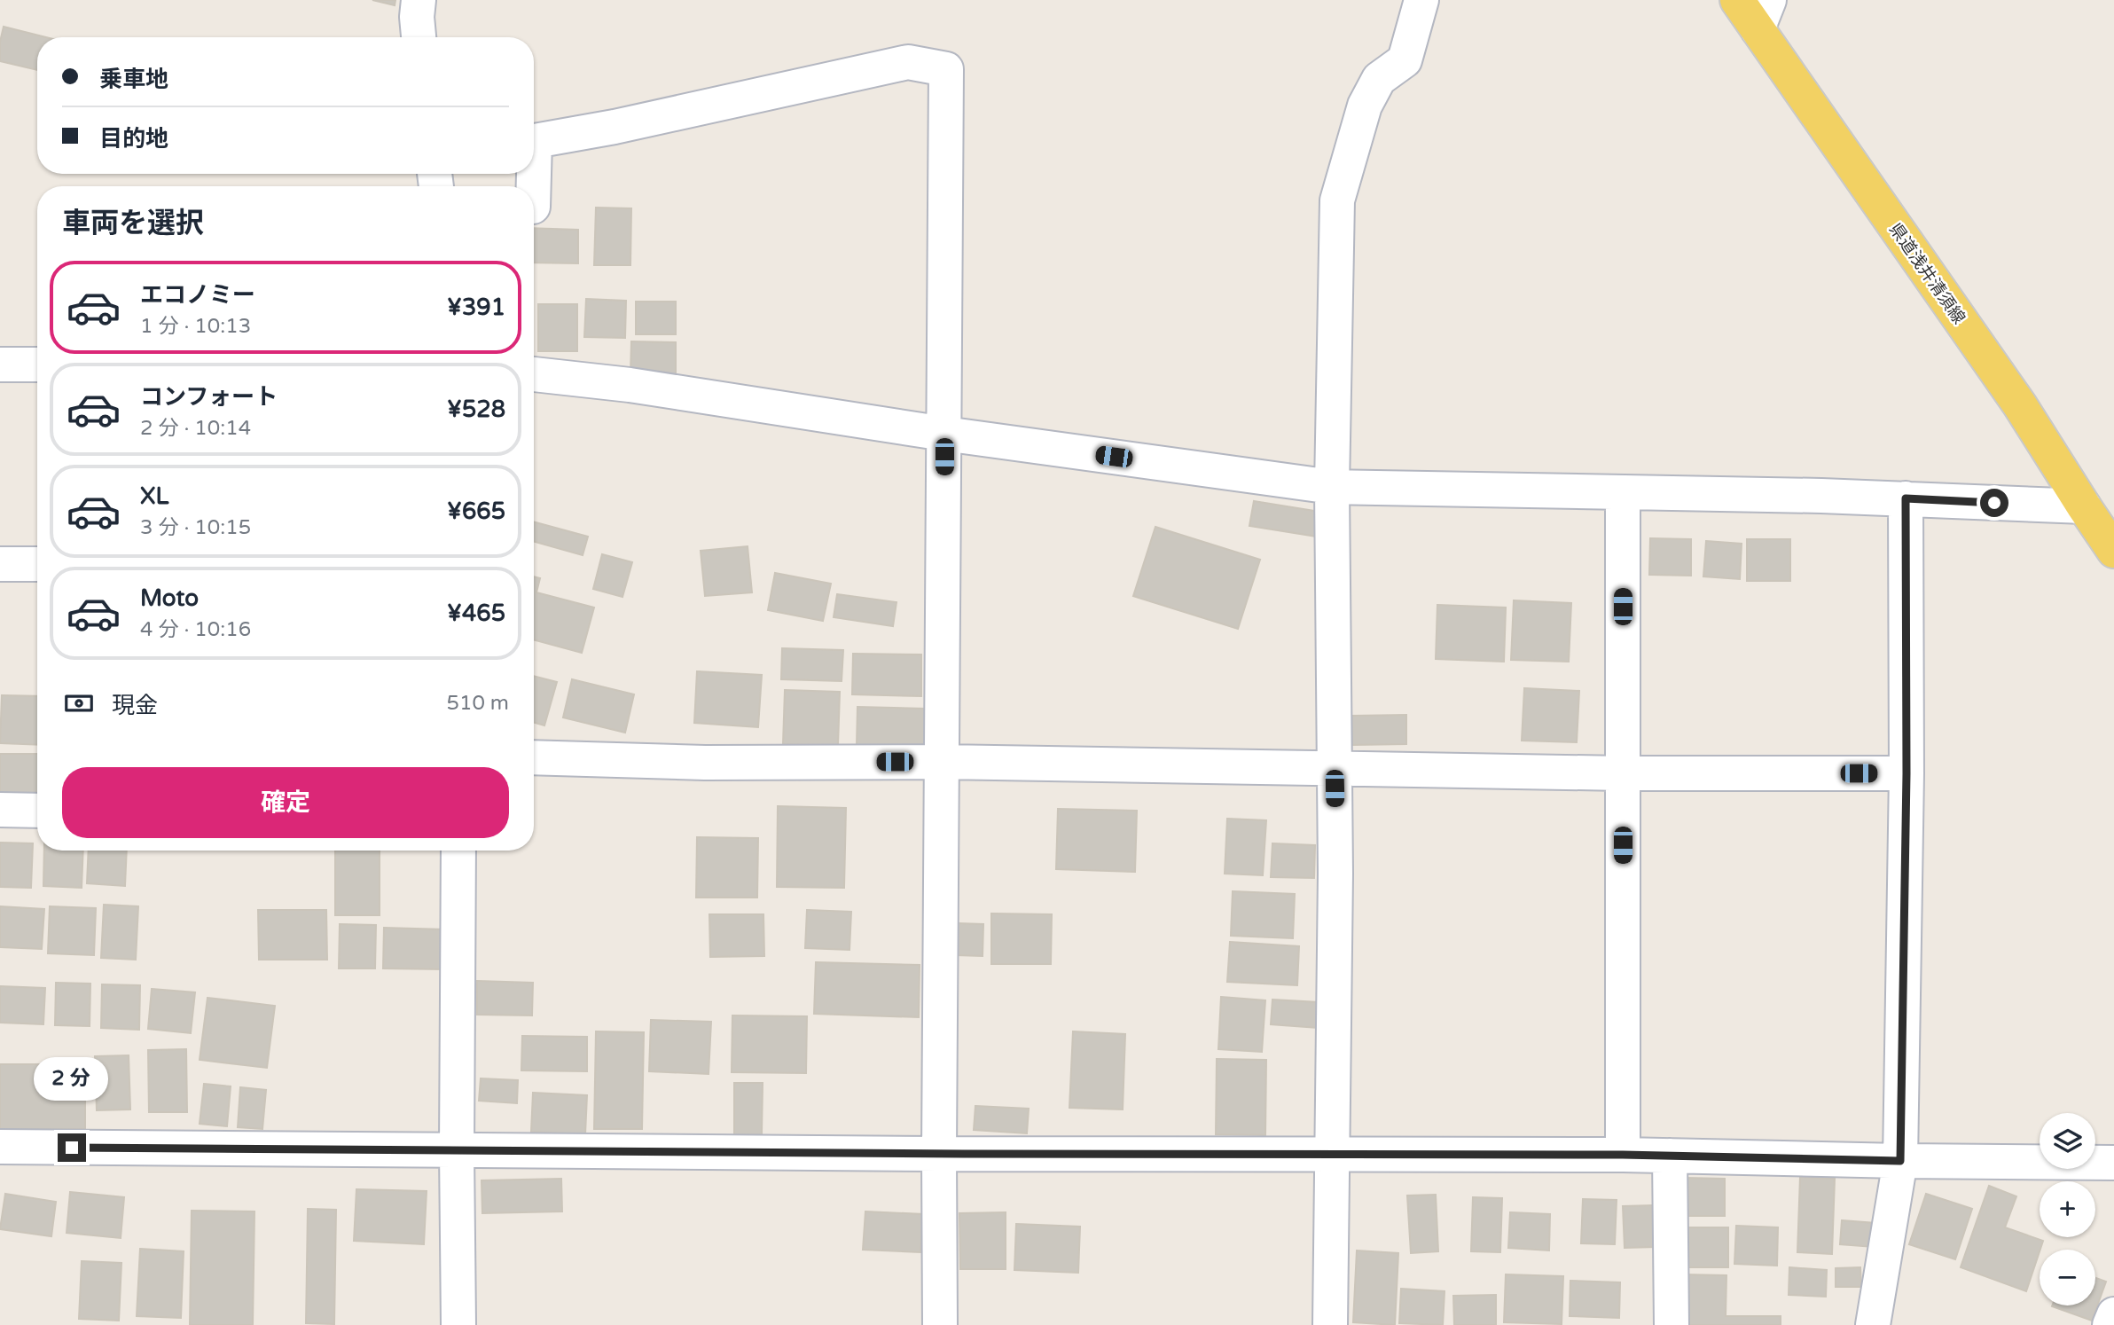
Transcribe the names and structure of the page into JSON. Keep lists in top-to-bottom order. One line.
{"streets":{"main road":["県道浅井清須線"]},"page":{"banner":["乗車地","目的地"],"heading":"車両を選択","list":[{"name":"エコノミー","note":"1 分 · 10:13","value":"¥391"},{"name":"コンフォート","note":"2 分 · 10:14","value":"¥528"},{"name":"XL","note":"3 分 · 10:15","value":"¥665"},{"name":"Moto","note":"4 分 · 10:16","value":"¥465"}],"pay":["現金","510 m"],"buttons":"確定","bubble":"2 分","map_buttons":["+","−"]}}
